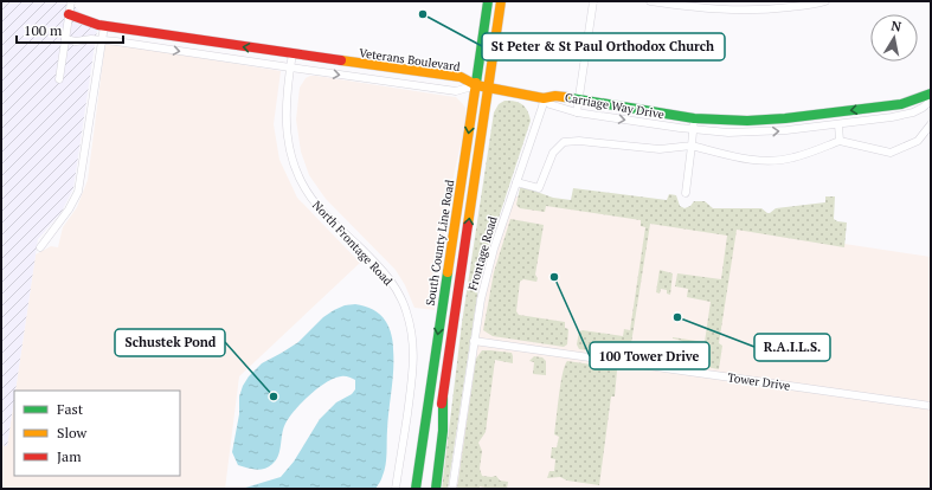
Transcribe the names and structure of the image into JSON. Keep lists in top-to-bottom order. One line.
{"streets":{"main road":["Veterans Boulevard","Carriage Way Drive","South County Line Road"],"street":["North Frontage Road","Frontage Road","Tower Drive"]},"crossings":[["Veterans Boulevard","North Frontage Road"],["Veterans Boulevard","South County Line Road"],["Carriage Way Drive","Frontage Road"],["Frontage Road","Tower Drive"]],"places":["St Peter & St Paul Orthodox Church","100 Tower Drive","R.A.I.L.S.","Schustek Pond"],"legend":["Fast","Slow","Jam"],"scale_bar":"100 m","north":"top"}
